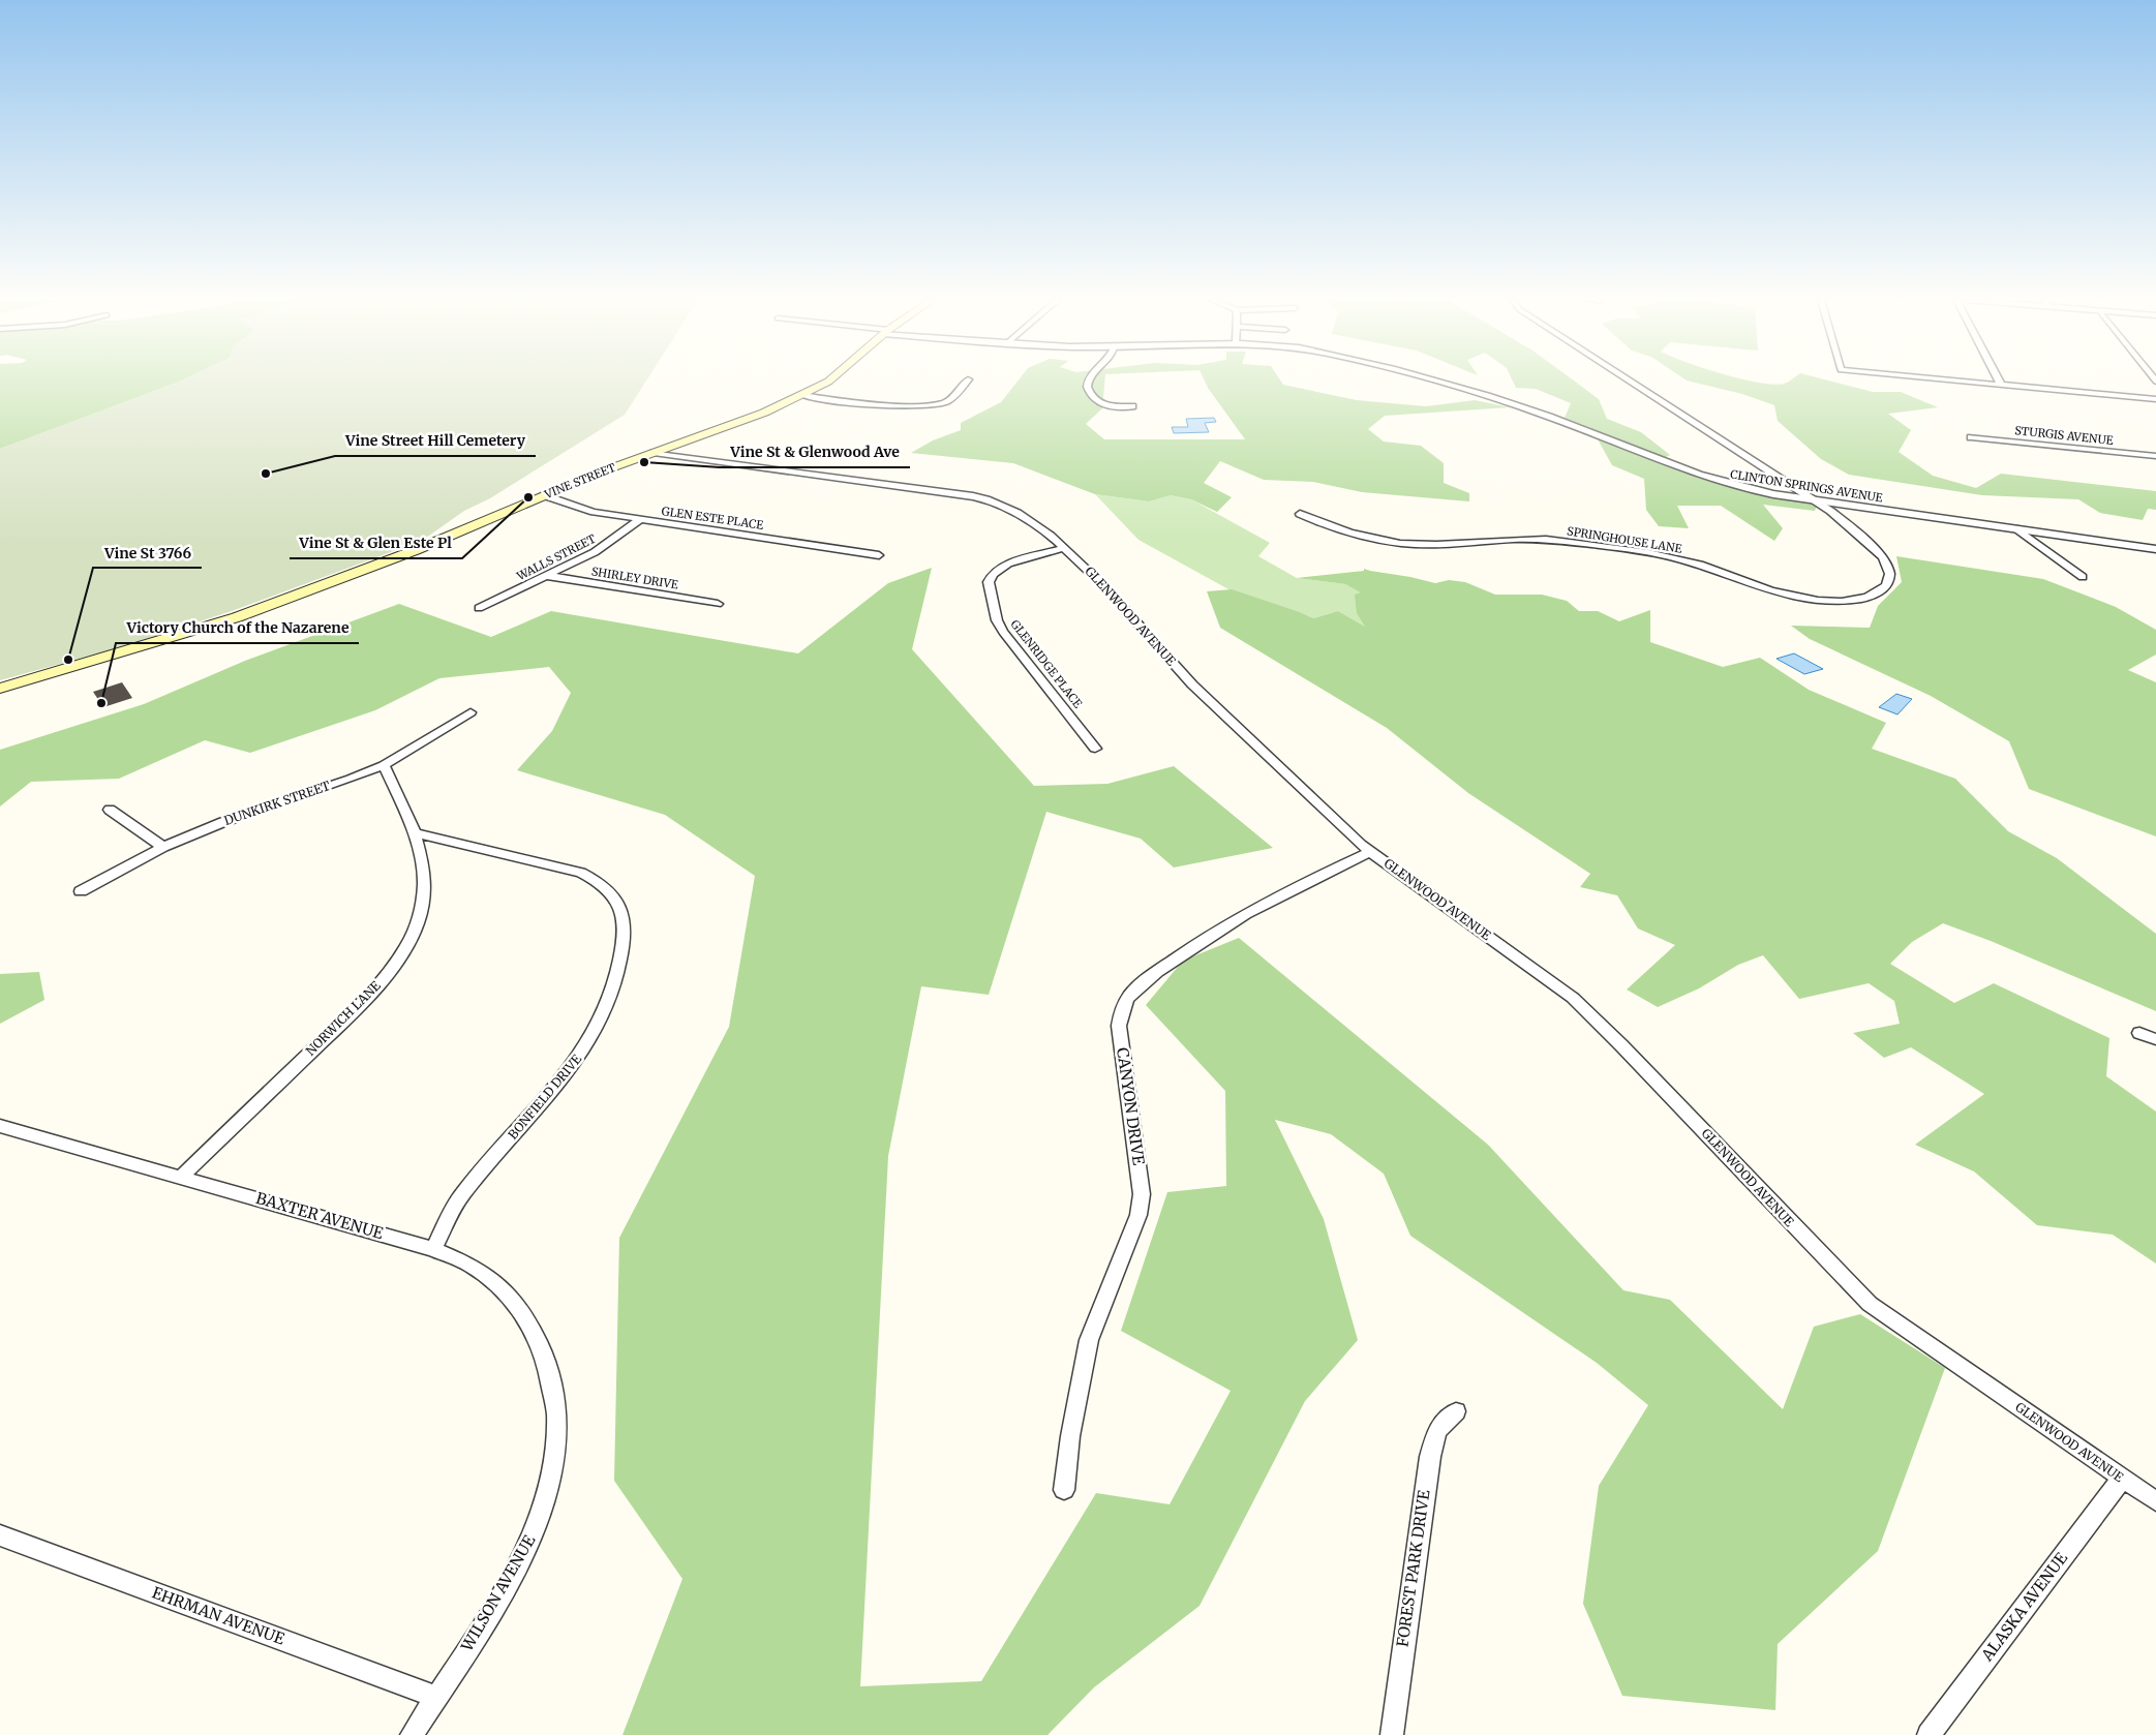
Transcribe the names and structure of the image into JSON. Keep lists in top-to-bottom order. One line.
{"streets":{"main road":["VINE STREET"],"street":["STURGIS AVENUE","CLINTON SPRINGS AVENUE","GLEN ESTE PLACE","SPRINGHOUSE LANE","WALLS STREET","SHIRLEY DRIVE","GLENWOOD AVENUE","GLENRIDGE PLACE","DUNKIRK STREET","NORWICH LANE","BONFIELD DRIVE","CANYON DRIVE","BAXTER AVENUE","FOREST PARK DRIVE","WILSON AVENUE","ALASKA AVENUE","EHRMAN AVENUE"]},"crossings":[["VINE STREET","GLEN ESTE PLACE"],["VINE STREET","GLENWOOD AVENUE"],["CLINTON SPRINGS AVENUE","SPRINGHOUSE LANE"],["GLEN ESTE PLACE","WALLS STREET"],["WALLS STREET","SHIRLEY DRIVE"],["GLENWOOD AVENUE","GLENRIDGE PLACE"],["GLENWOOD AVENUE","CANYON DRIVE"],["GLENWOOD AVENUE","ALASKA AVENUE"],["DUNKIRK STREET","NORWICH LANE"],["NORWICH LANE","BONFIELD DRIVE"],["NORWICH LANE","BAXTER AVENUE"],["BONFIELD DRIVE","BAXTER AVENUE"],["BAXTER AVENUE","WILSON AVENUE"],["WILSON AVENUE","EHRMAN AVENUE"]],"places":["Vine St & Glenwood Ave","Vine Street Hill Cemetery","Vine St & Glen Este Pl","Vine St 3766","Victory Church of the Nazarene"]}
